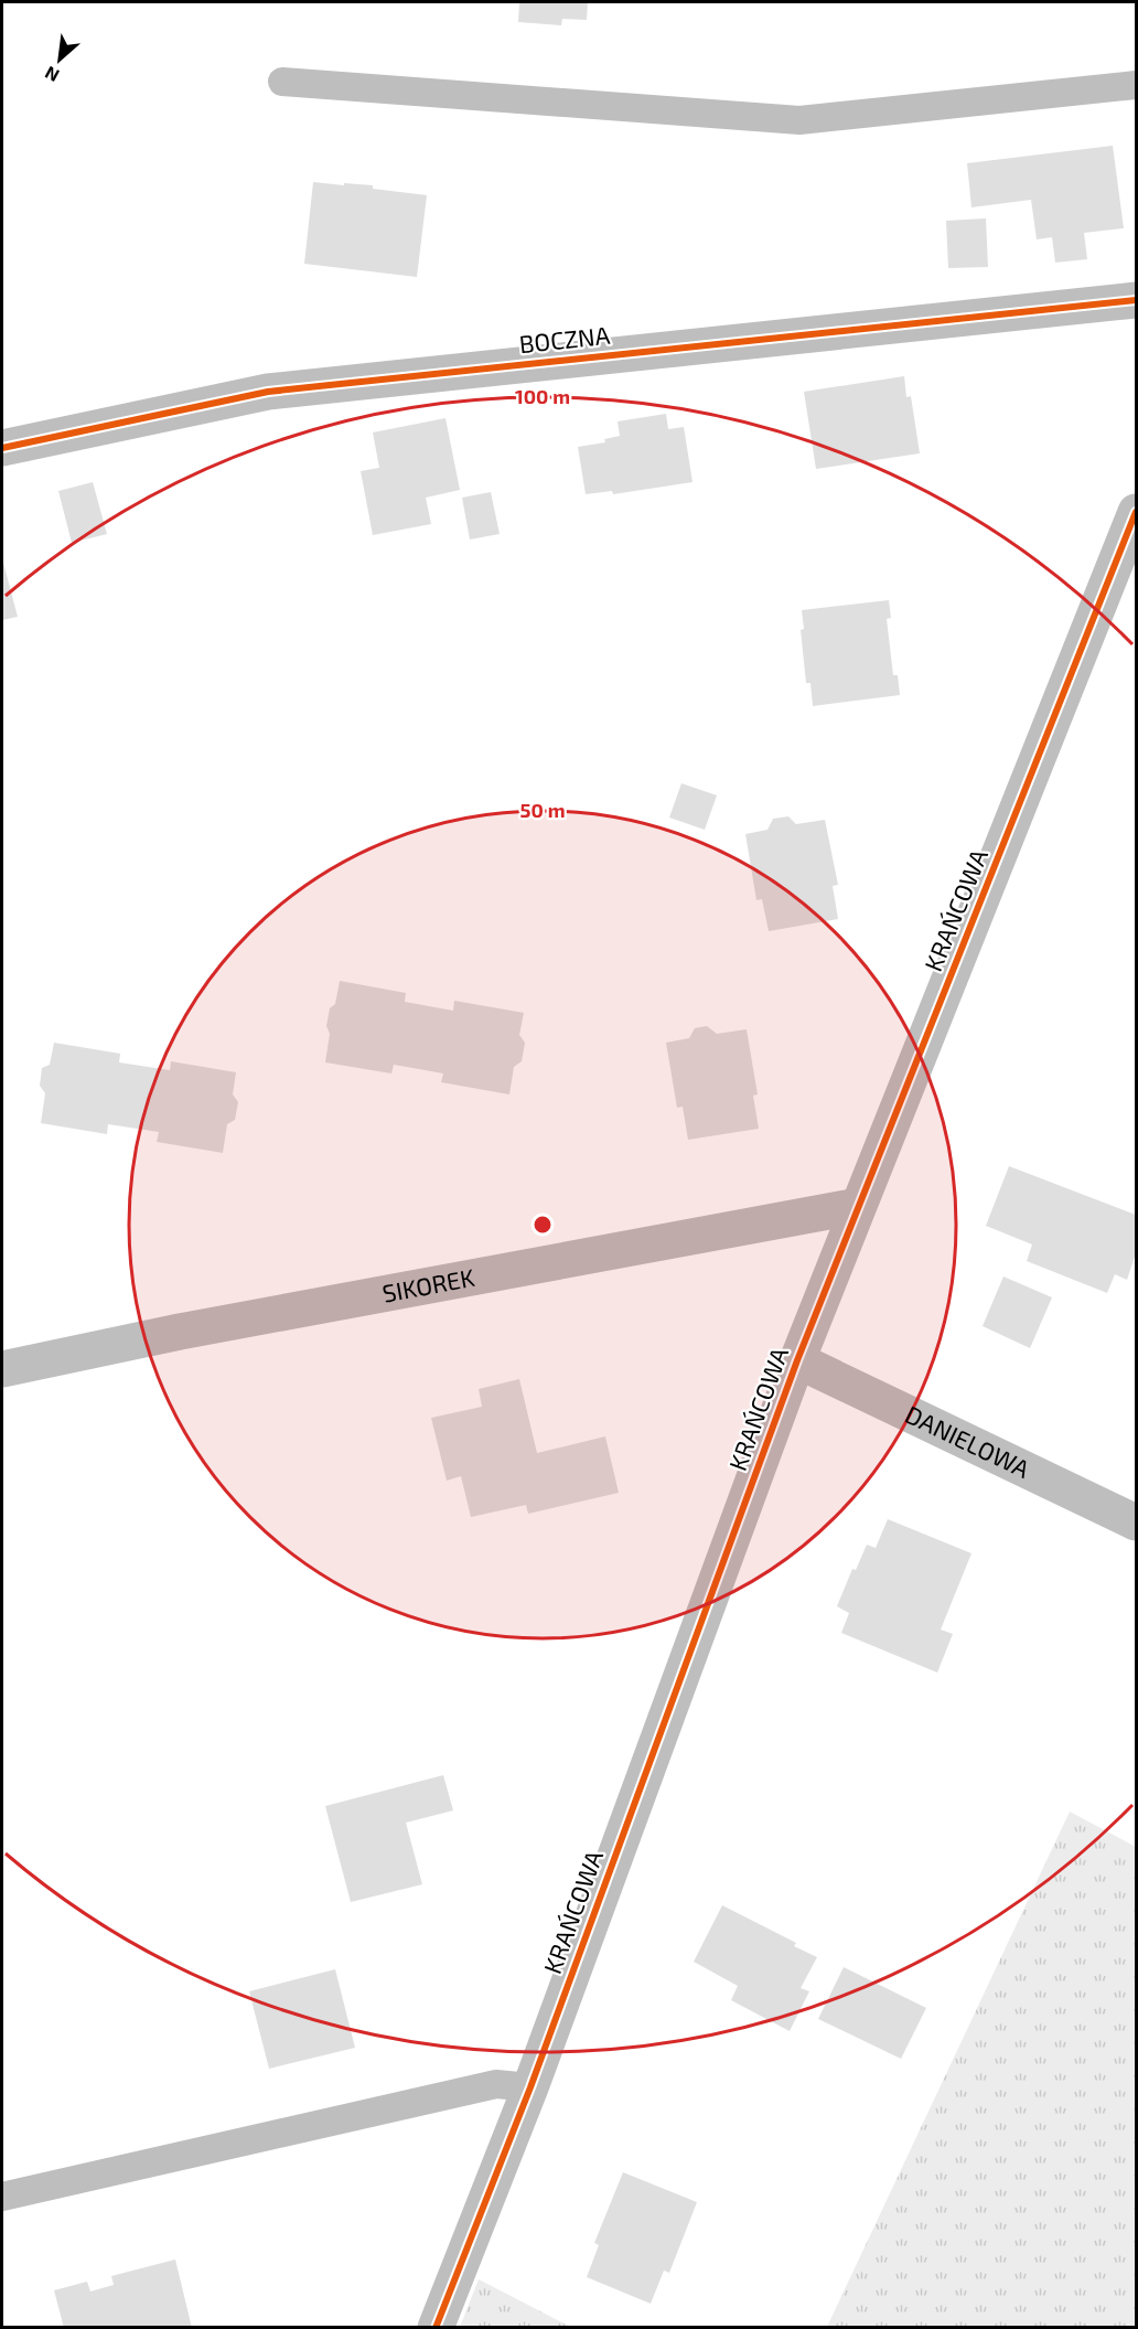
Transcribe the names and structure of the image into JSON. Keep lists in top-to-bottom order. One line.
{"streets":{"street":["BOCZNA","KRAŃCOWA","SIKOREK","DANIELOWA"]},"crossings":[["KRAŃCOWA","SIKOREK"],["KRAŃCOWA","DANIELOWA"]],"north":"bottom left","rings":["100 m","50 m"]}
